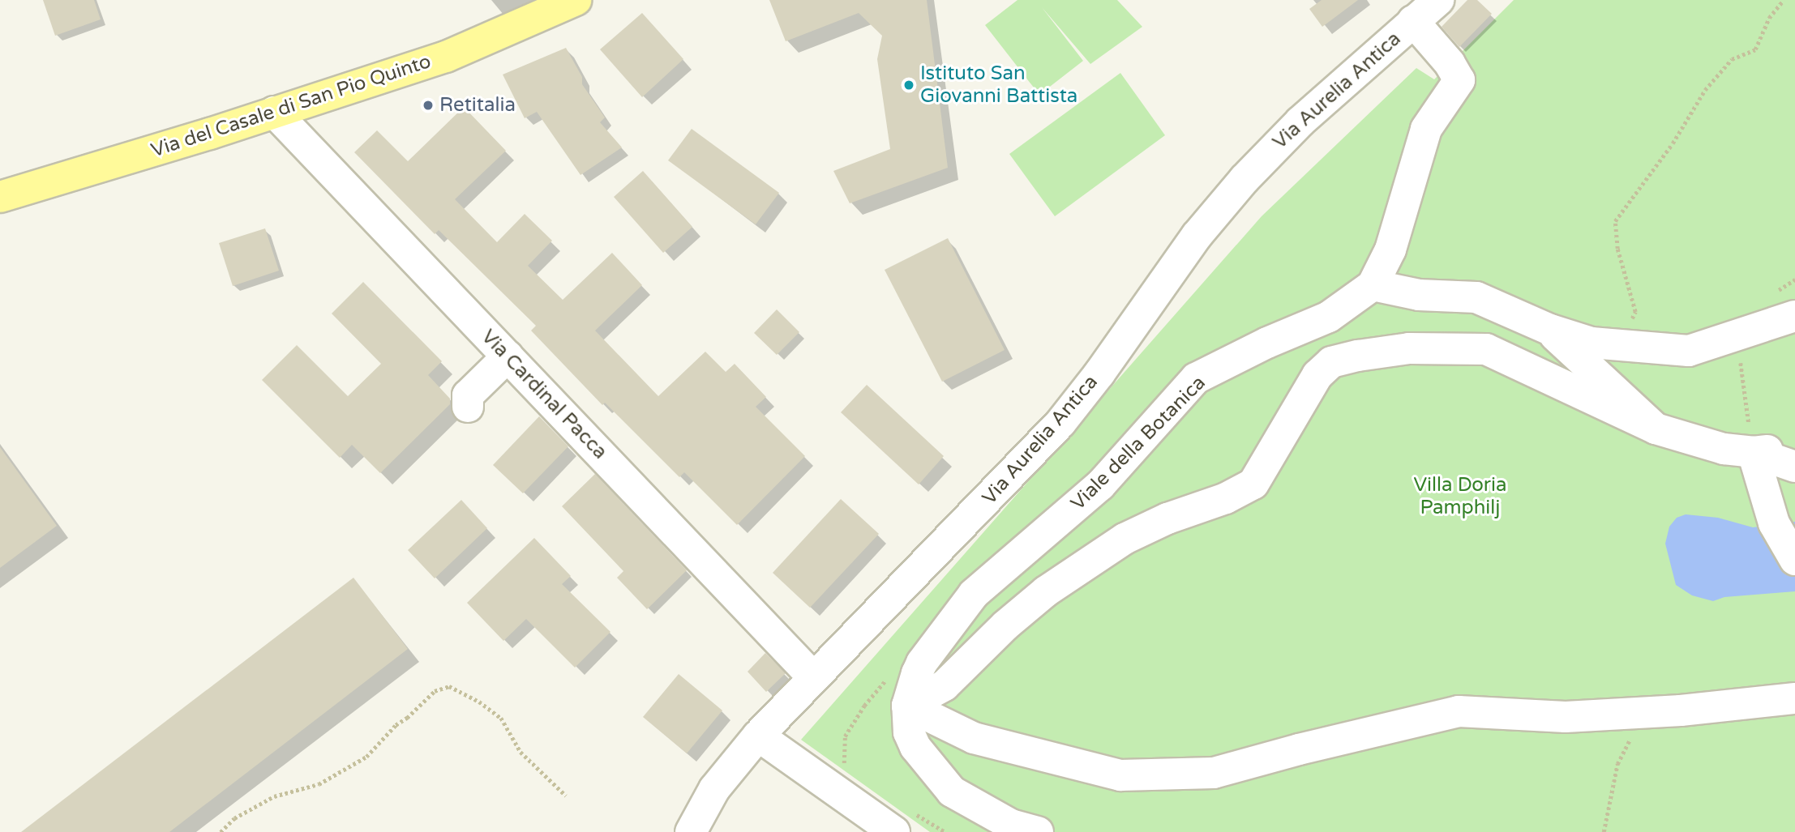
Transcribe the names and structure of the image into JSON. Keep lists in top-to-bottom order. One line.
{"streets":{"main road":["Via del Casale di San Pio Quinto"],"street":["Via Aurelia Antica","Via Cardinal Pacca","Viale della Botanica"]},"crossings":[["Via Aurelia Antica","Via Cardinal Pacca"],["Via del Casale di San Pio Quinto","Via Cardinal Pacca"]],"parks":["Villa Doria Pamphilj"],"places":["Istituto San Giovanni Battista","Retitalia"]}
